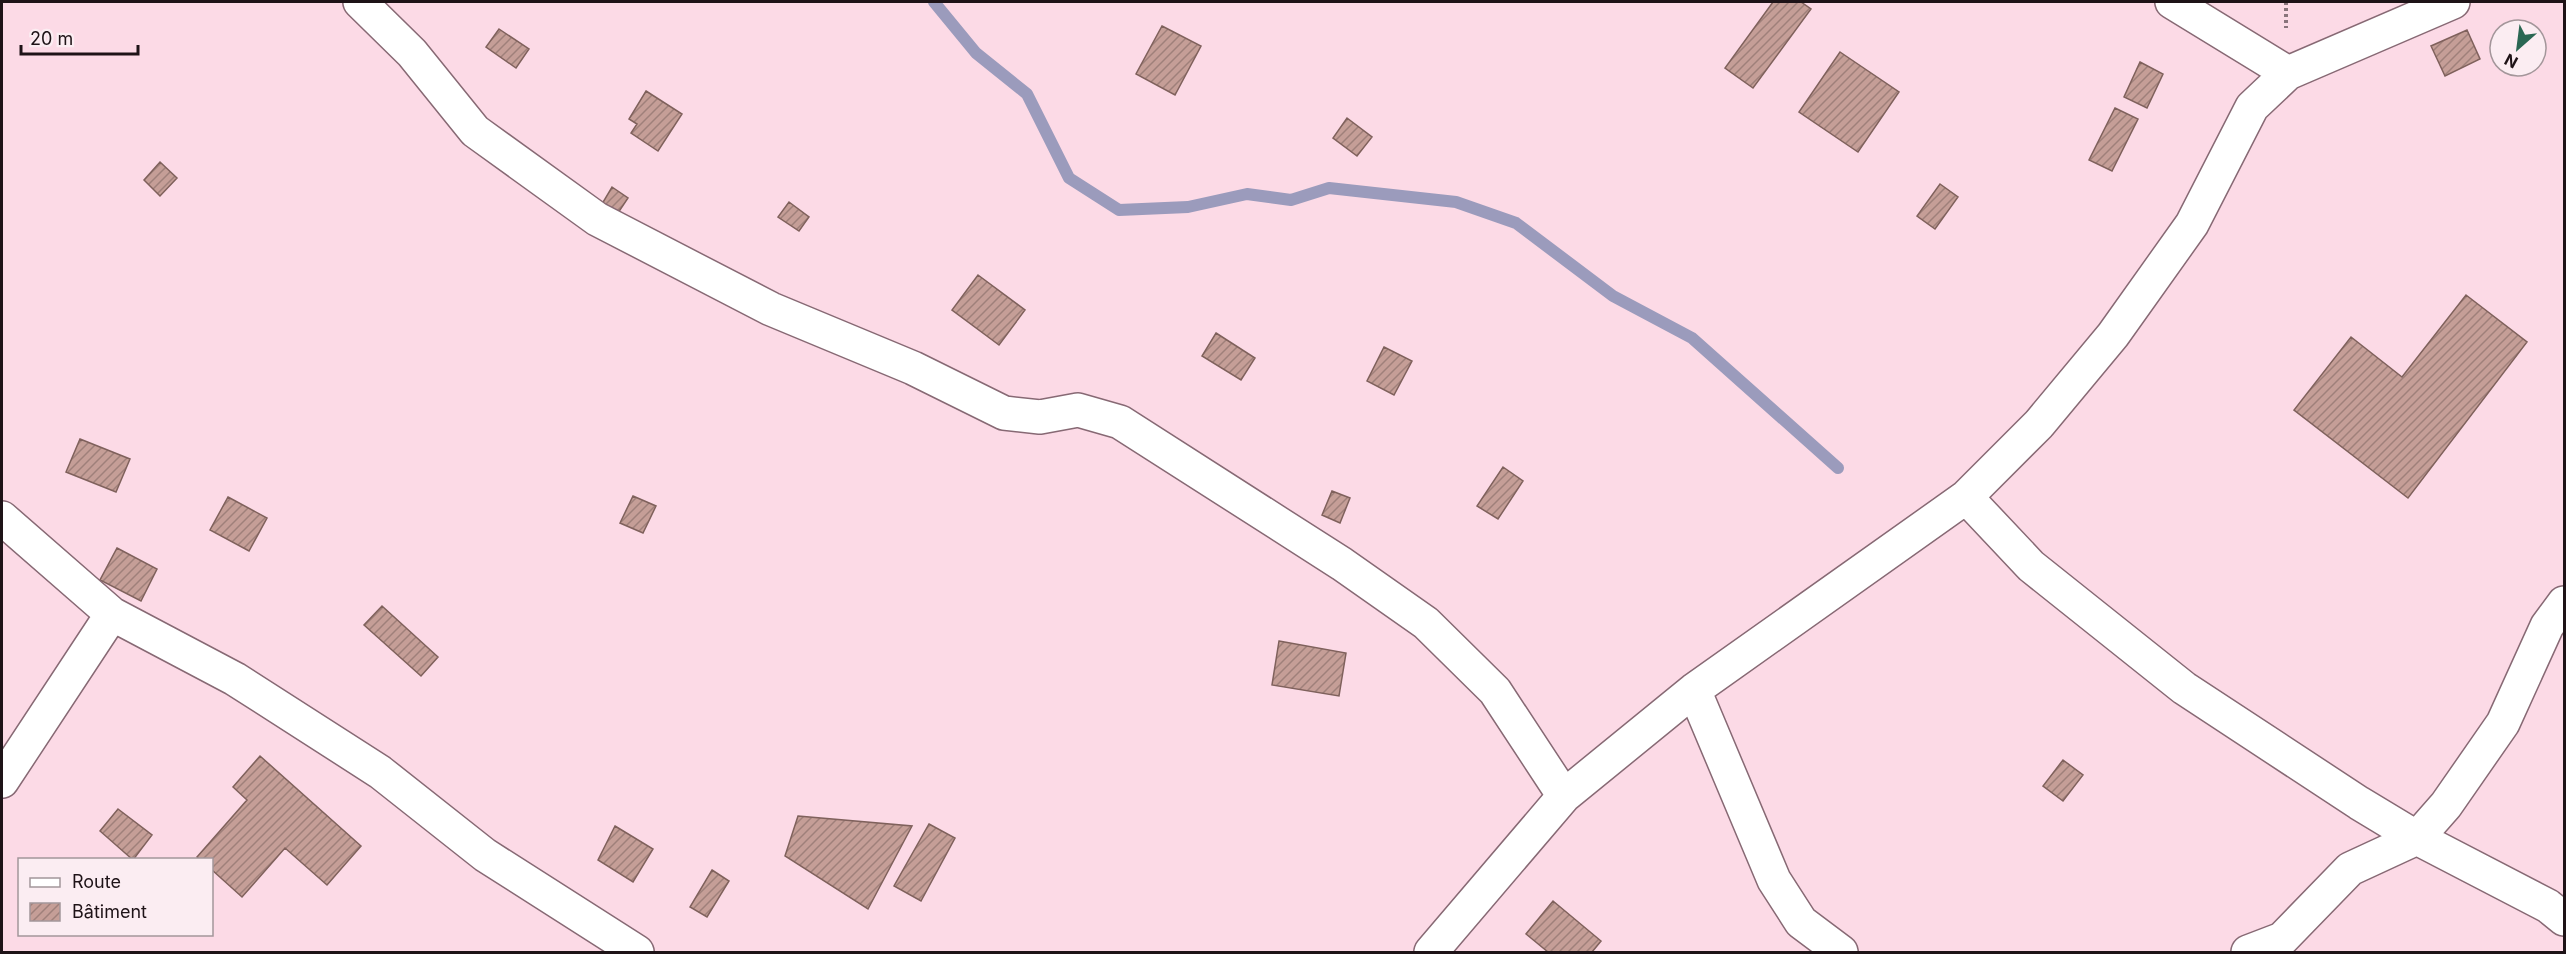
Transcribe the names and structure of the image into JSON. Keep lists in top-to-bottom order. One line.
{"legend":["Route","Bâtiment"],"scale_bar":"20 m","north":"bottom left"}
